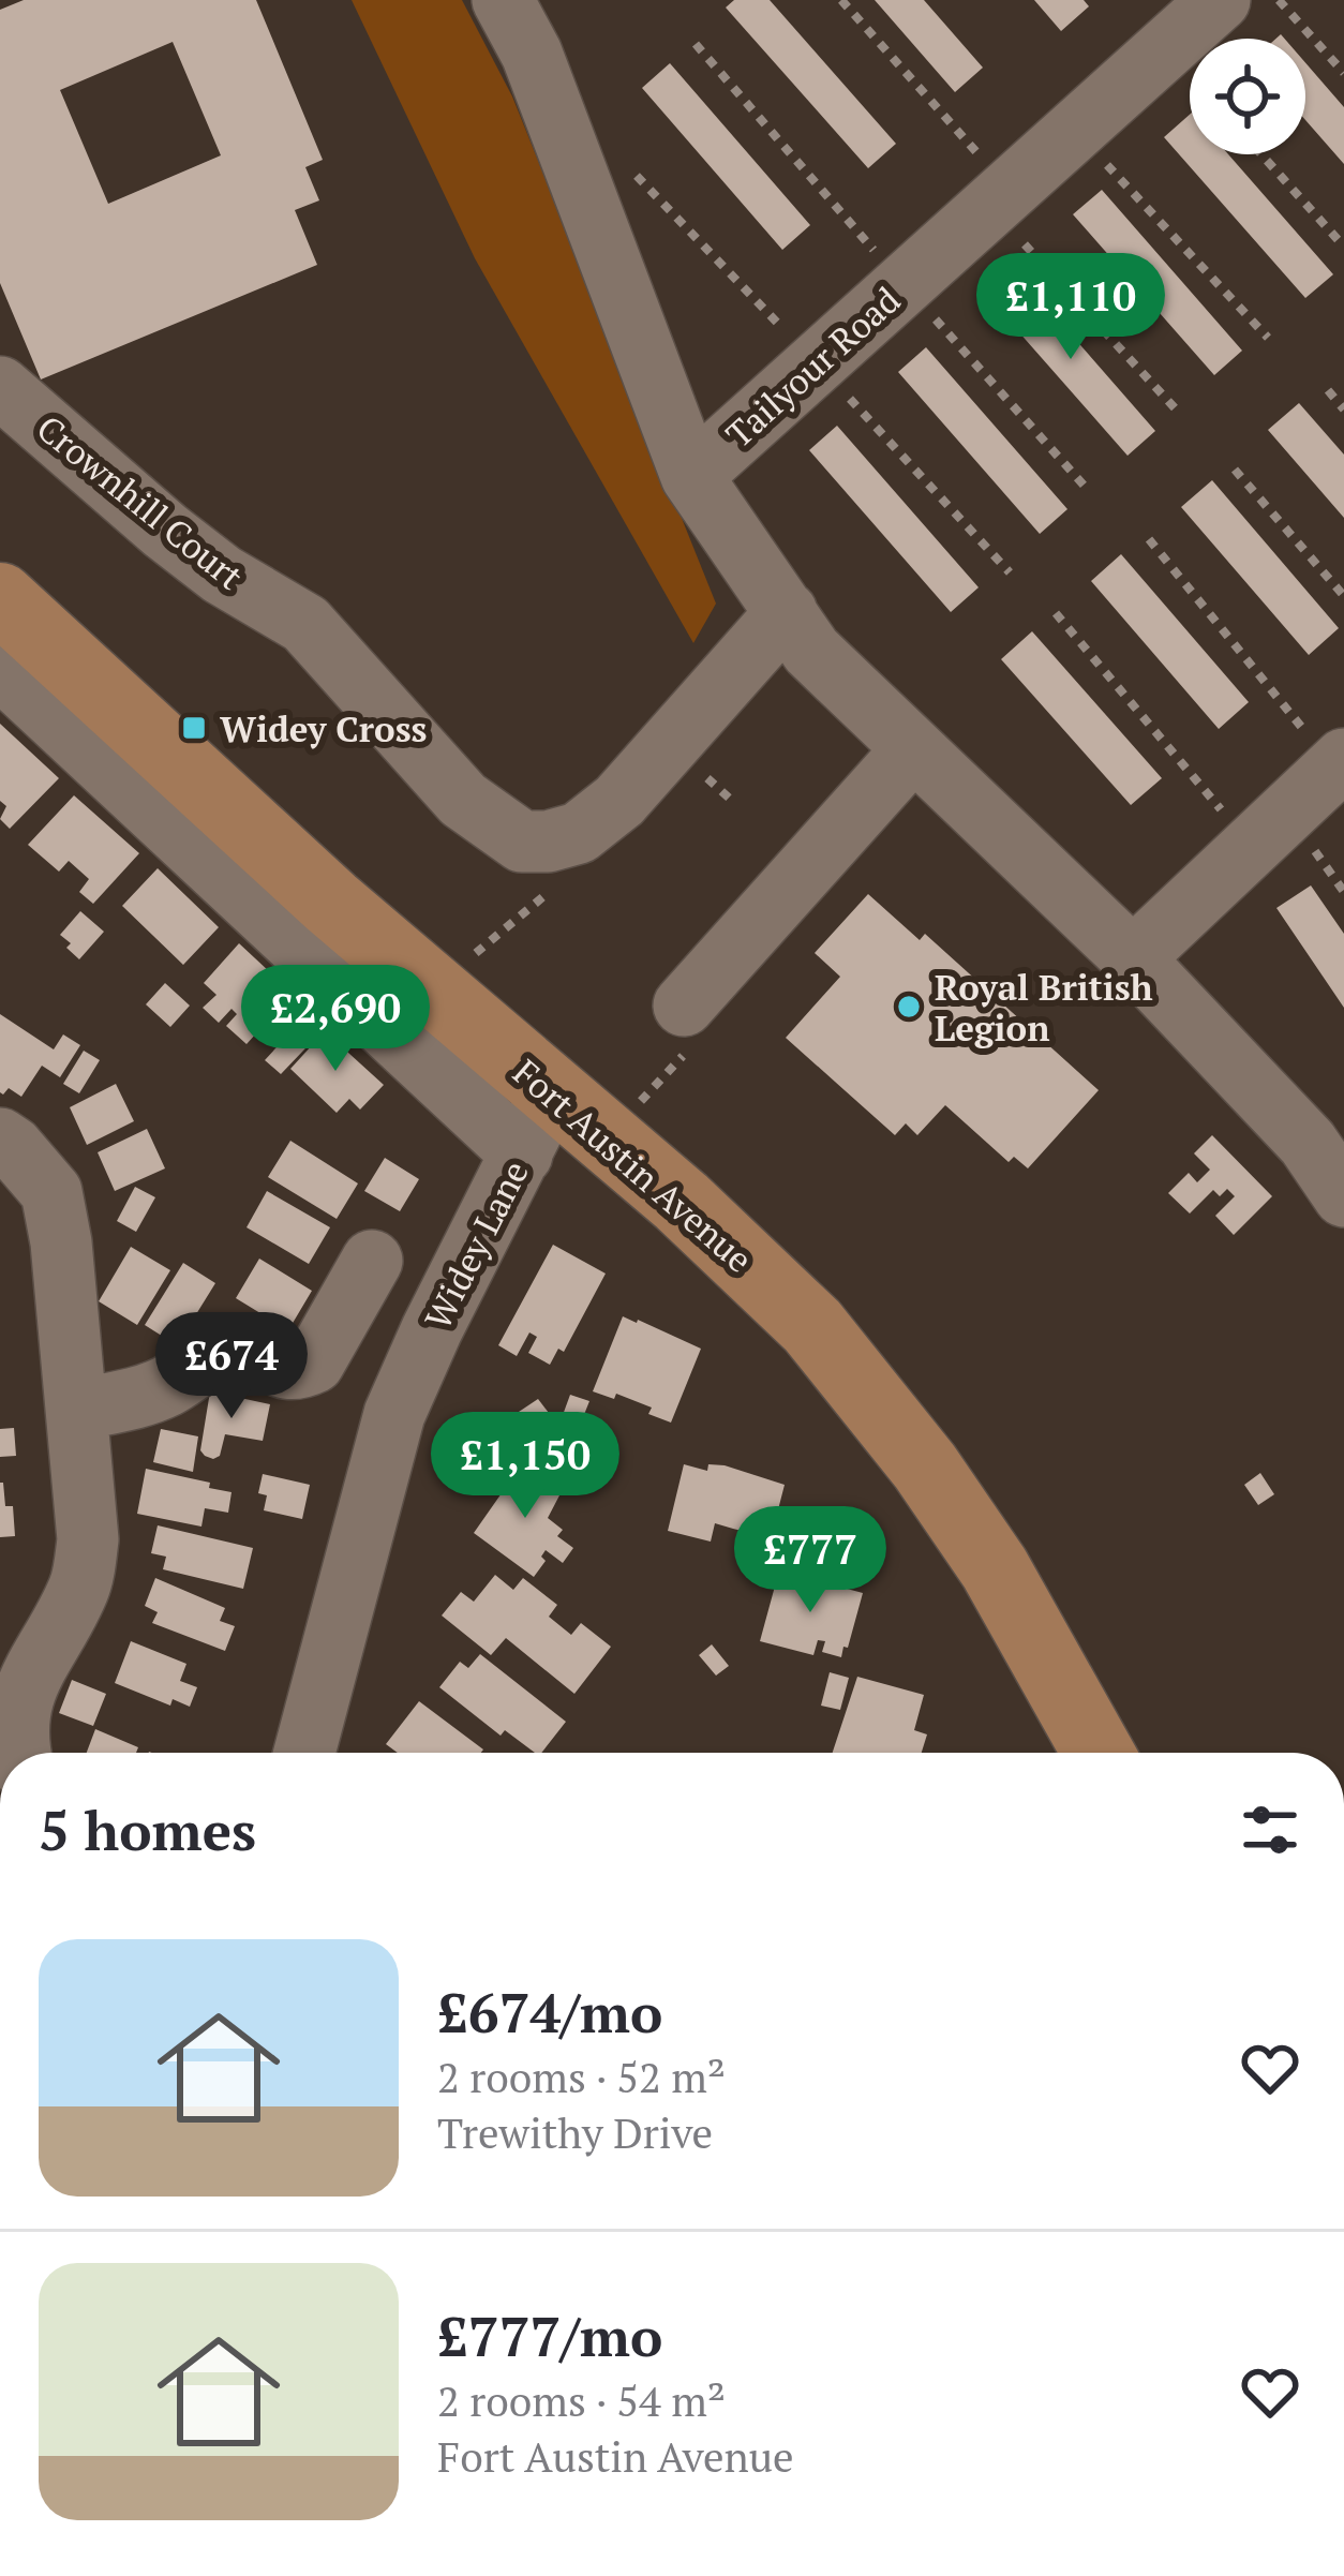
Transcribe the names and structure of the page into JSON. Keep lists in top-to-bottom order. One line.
{"streets":{"main road":["Fort Austin Avenue"],"street":["Tailyour Road","Crownhill Court","Widey Lane"]},"crossings":[["Tailyour Road","Crownhill Court"],["Fort Austin Avenue","Widey Lane"]],"places":{"transit":["Widey Cross"],"other":["Royal British Legion"]},"page":{"price":["£1,110","£2,690","£674","£1,150","£777"],"heading":"5 homes","list":[{"name":"£674/mo","note":"2 rooms · 52 m² · Trewithy Drive"},{"name":"£777/mo","note":"2 rooms · 54 m² · Fort Austin Avenue"}]}}
